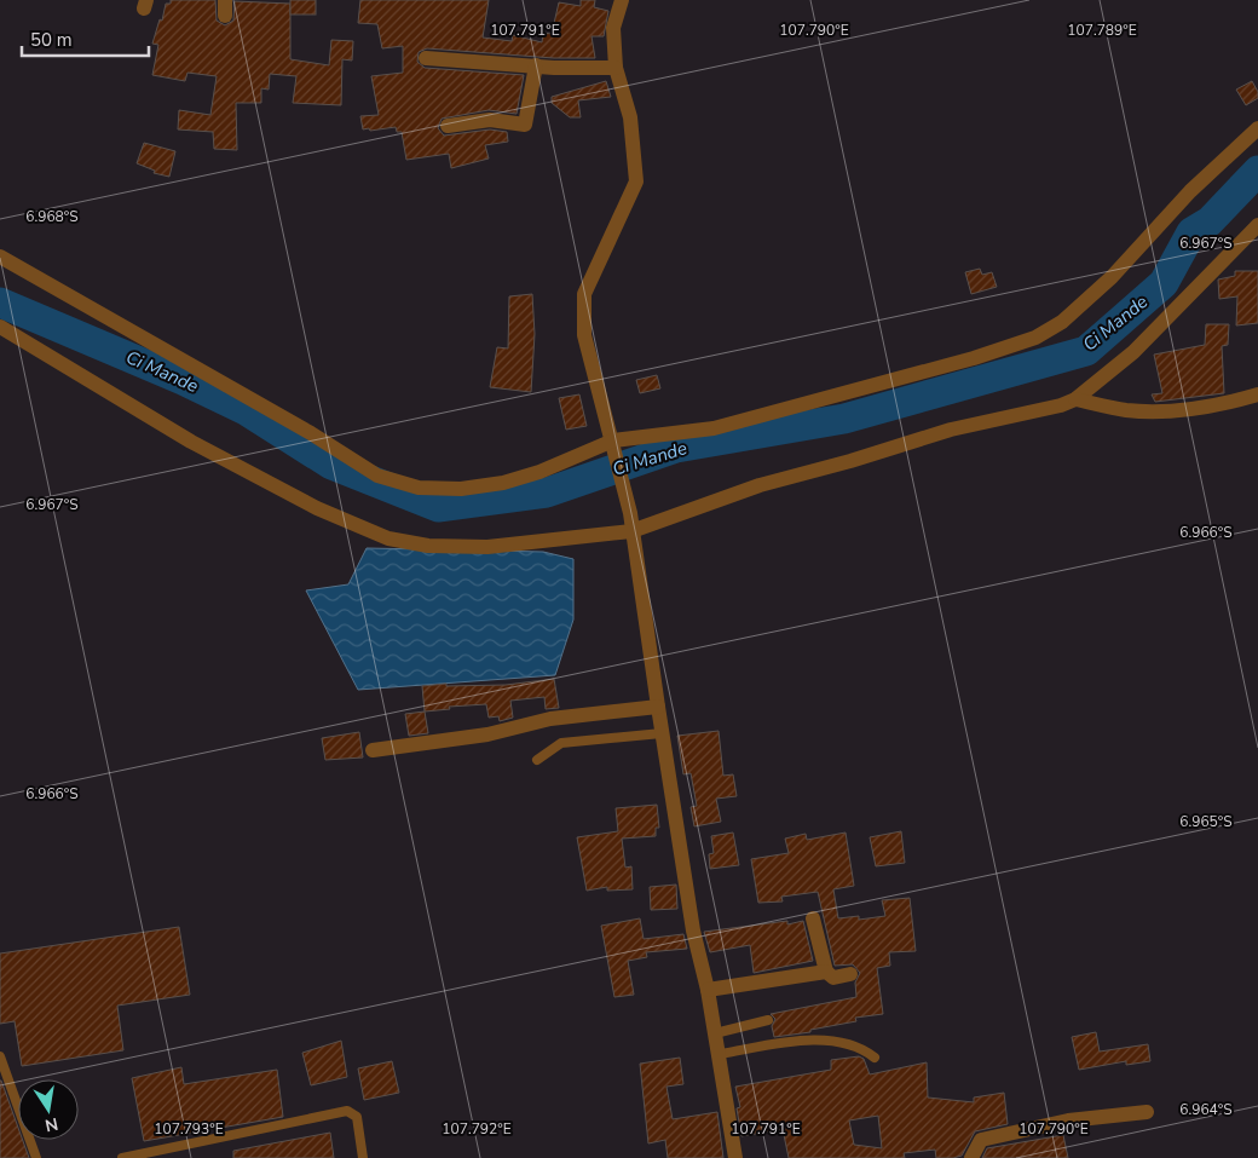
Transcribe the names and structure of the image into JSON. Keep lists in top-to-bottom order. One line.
{"water":["Ci Mande"],"scale_bar":"50 m","north":"bottom","coordinates":["107.791°E","107.790°E","107.789°E","6.968°S","6.967°S","6.966°S","6.965°S","6.964°S","107.793°E","107.792°E"]}
